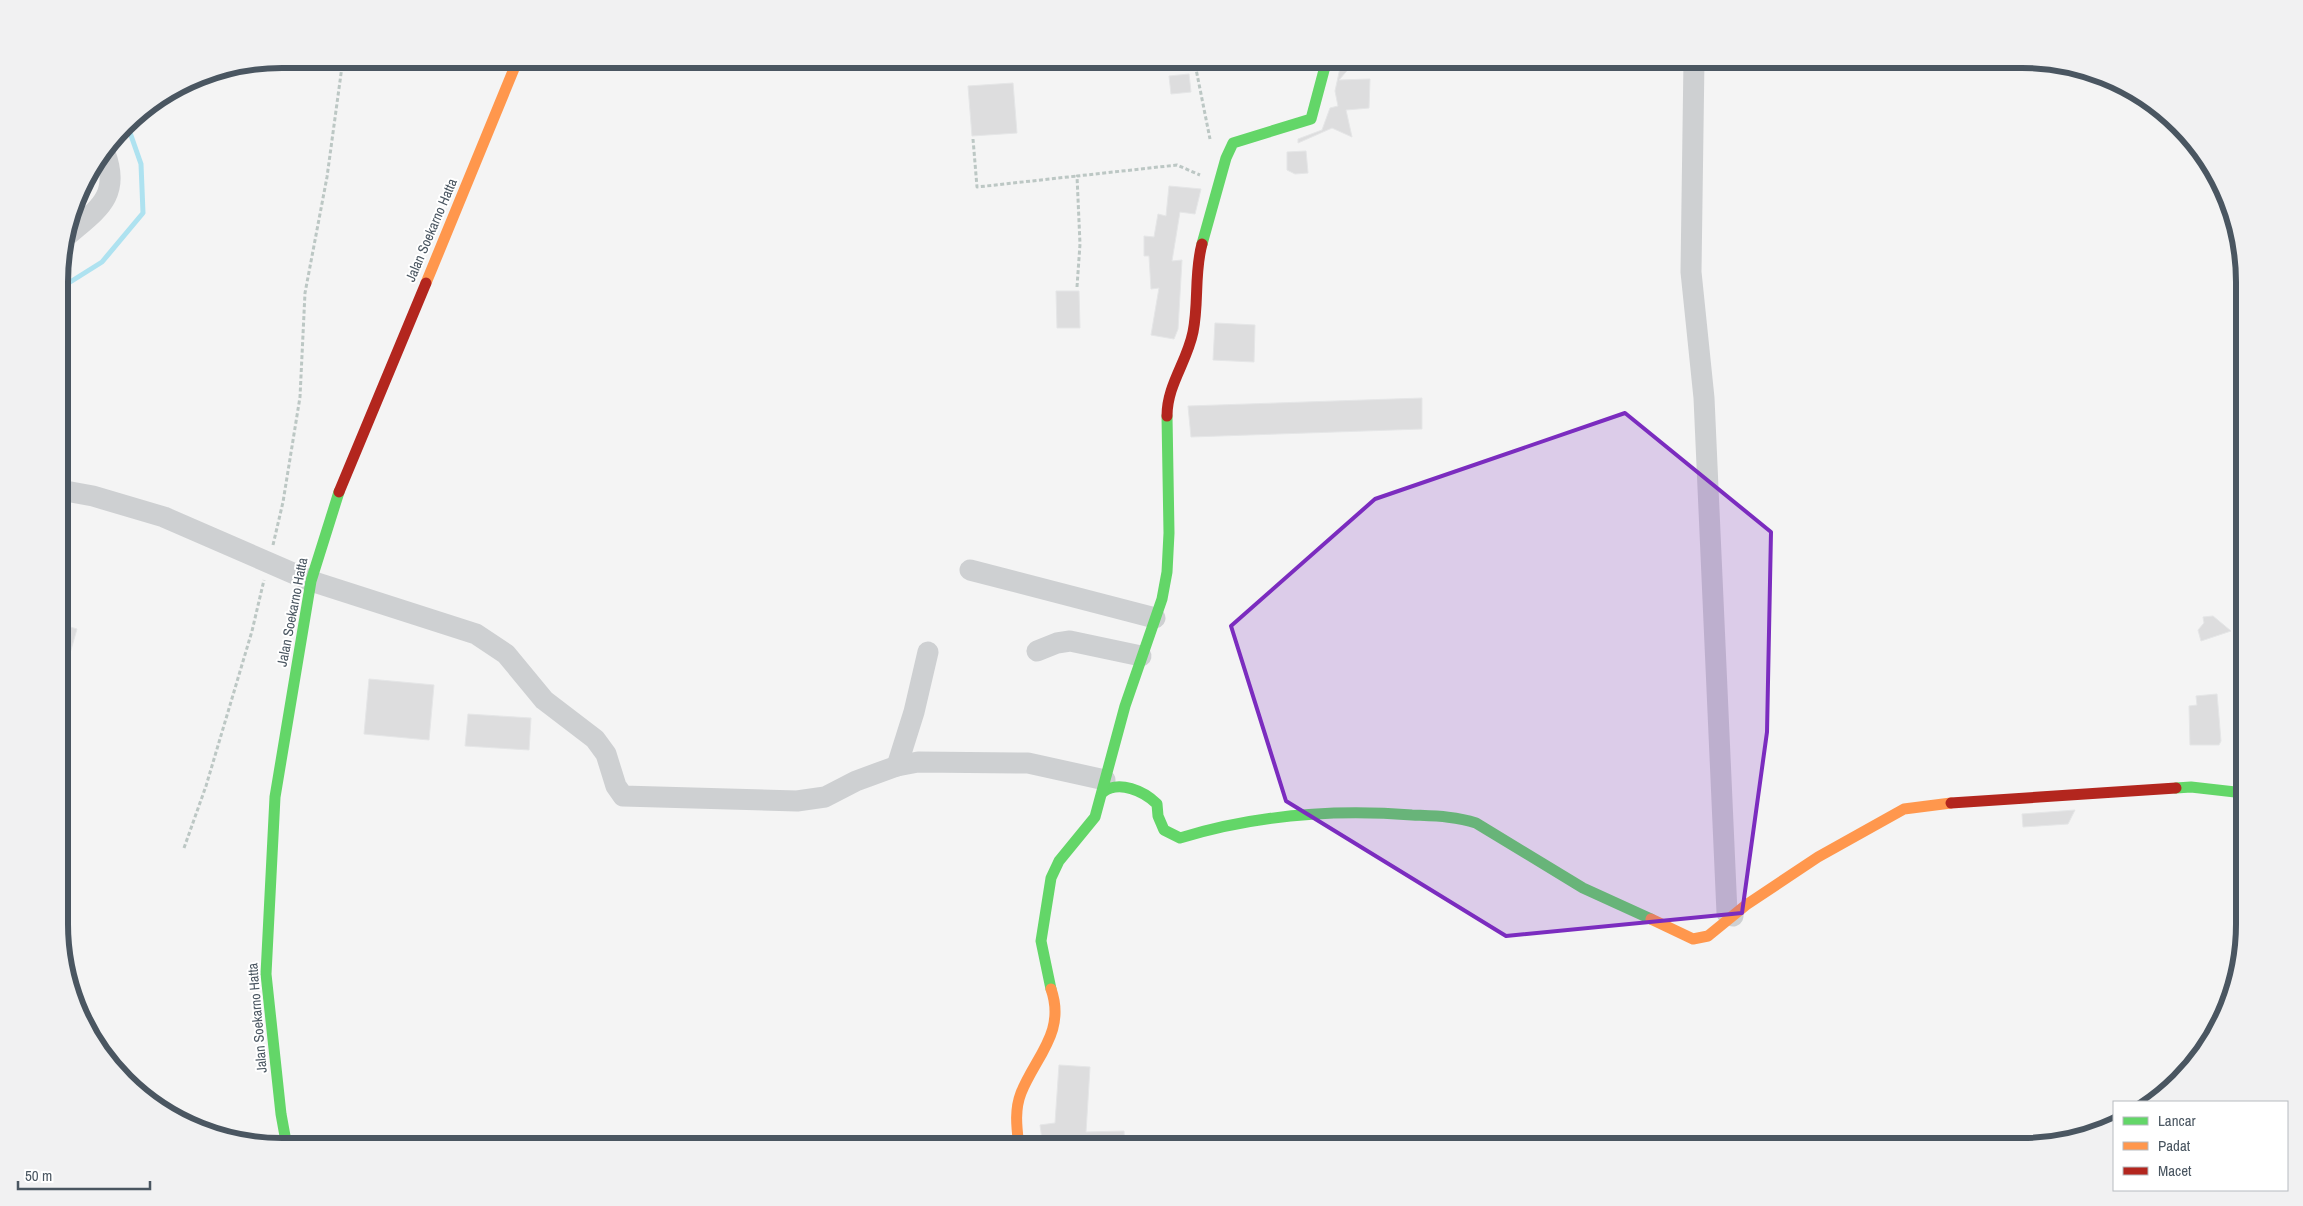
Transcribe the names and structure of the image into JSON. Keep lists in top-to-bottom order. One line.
{"streets":{"street":["Jalan Soekarno Hatta"]},"legend":["Lancar","Padat","Macet"],"scale_bar":"50 m"}
